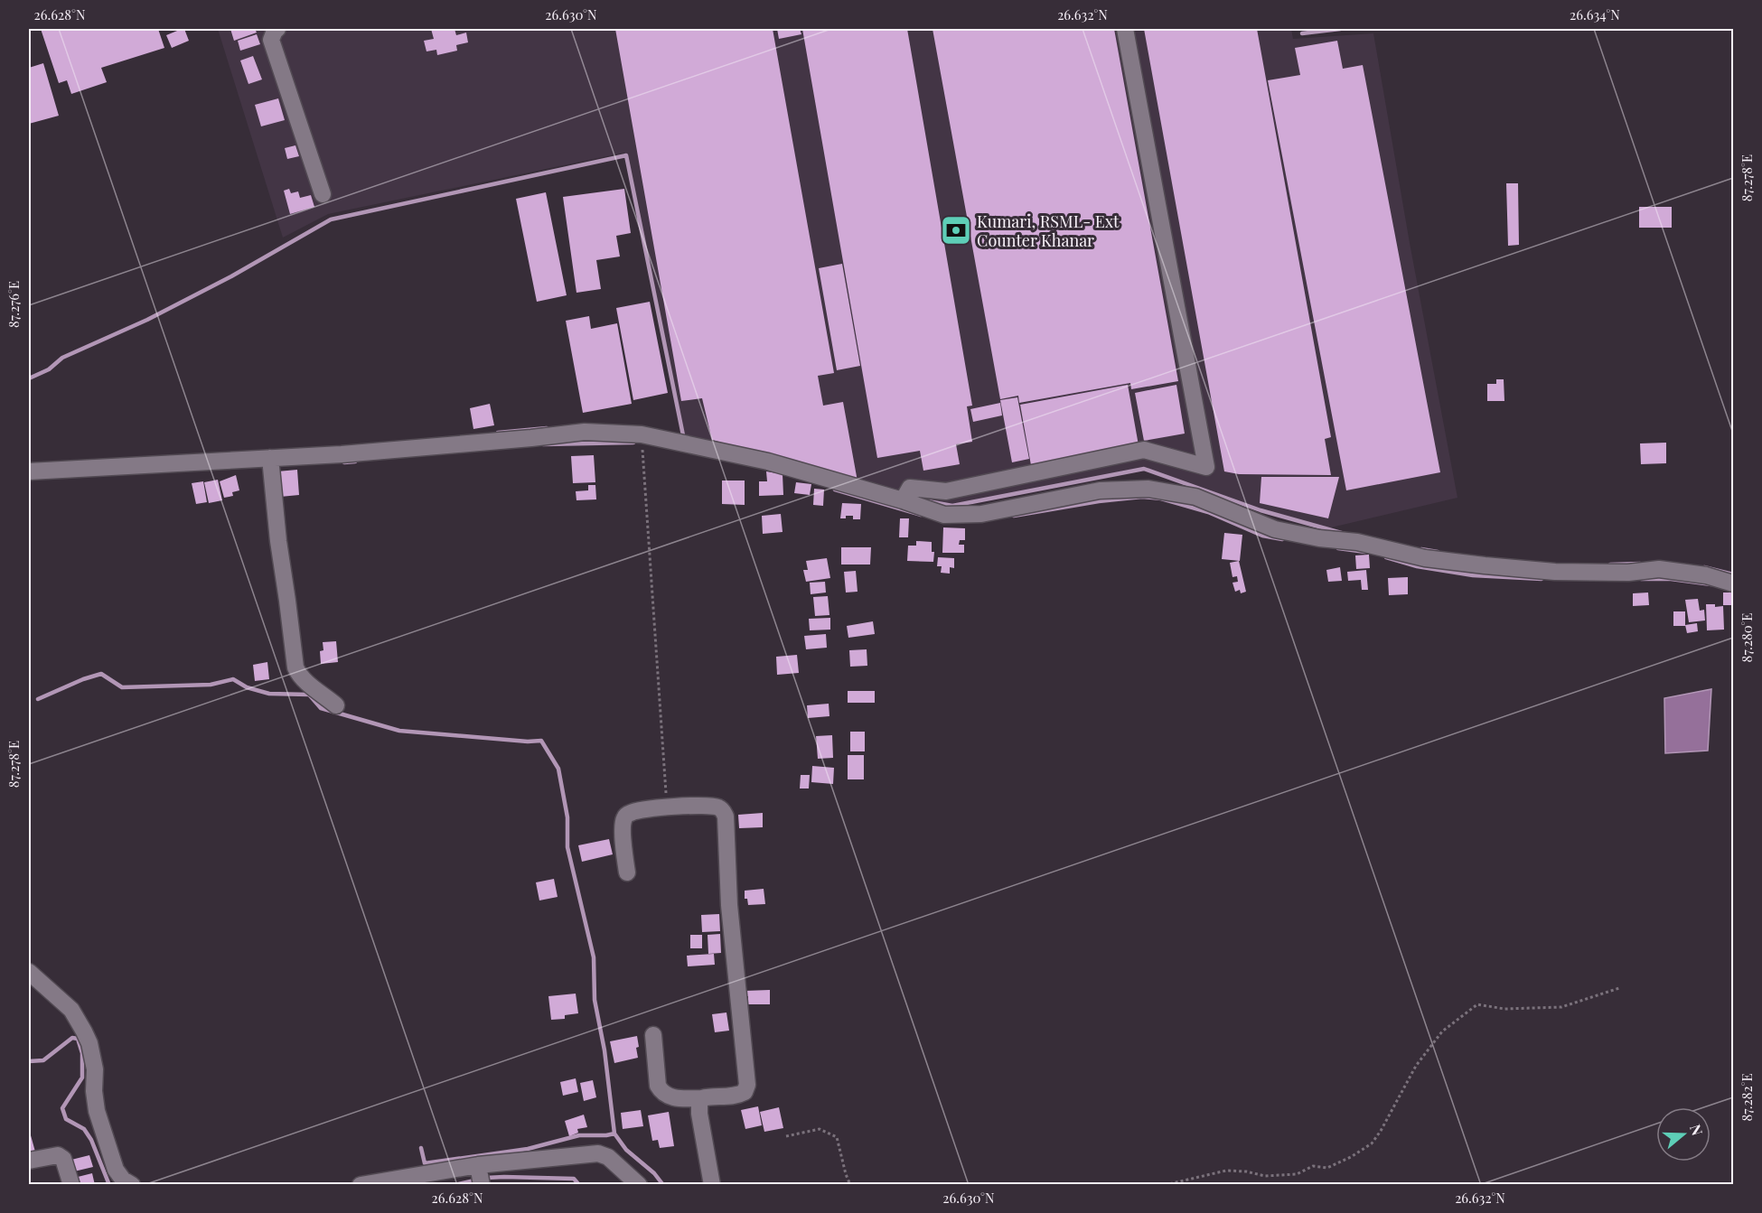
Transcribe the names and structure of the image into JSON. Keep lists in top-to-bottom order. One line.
{"places":{"bank":["Kumari, RSML- Ext Counter Khanar"]},"north":"right","coordinates":["26.628°N","26.630°N","26.632°N","26.634°N","87.278°E","87.276°E","87.280°E","87.282°E"]}
